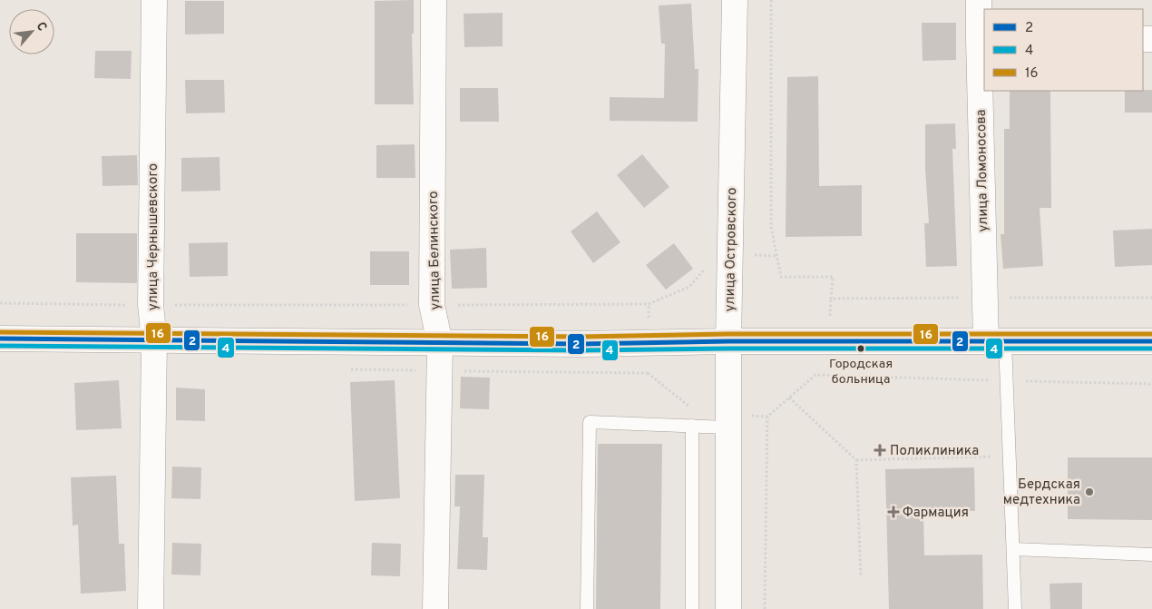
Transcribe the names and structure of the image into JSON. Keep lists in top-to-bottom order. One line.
{"streets":{"street":["улица Ломоносова","улица Чернышевского","улица Островского","улица Белинского"]},"places":{"other":["Городская больница","Бердская медтехника"],"health":["Поликлиника","Фармация"]},"lines":["transit line 16","transit line 2","transit line 4"],"legend":["2","4","16"],"north":"top right"}
